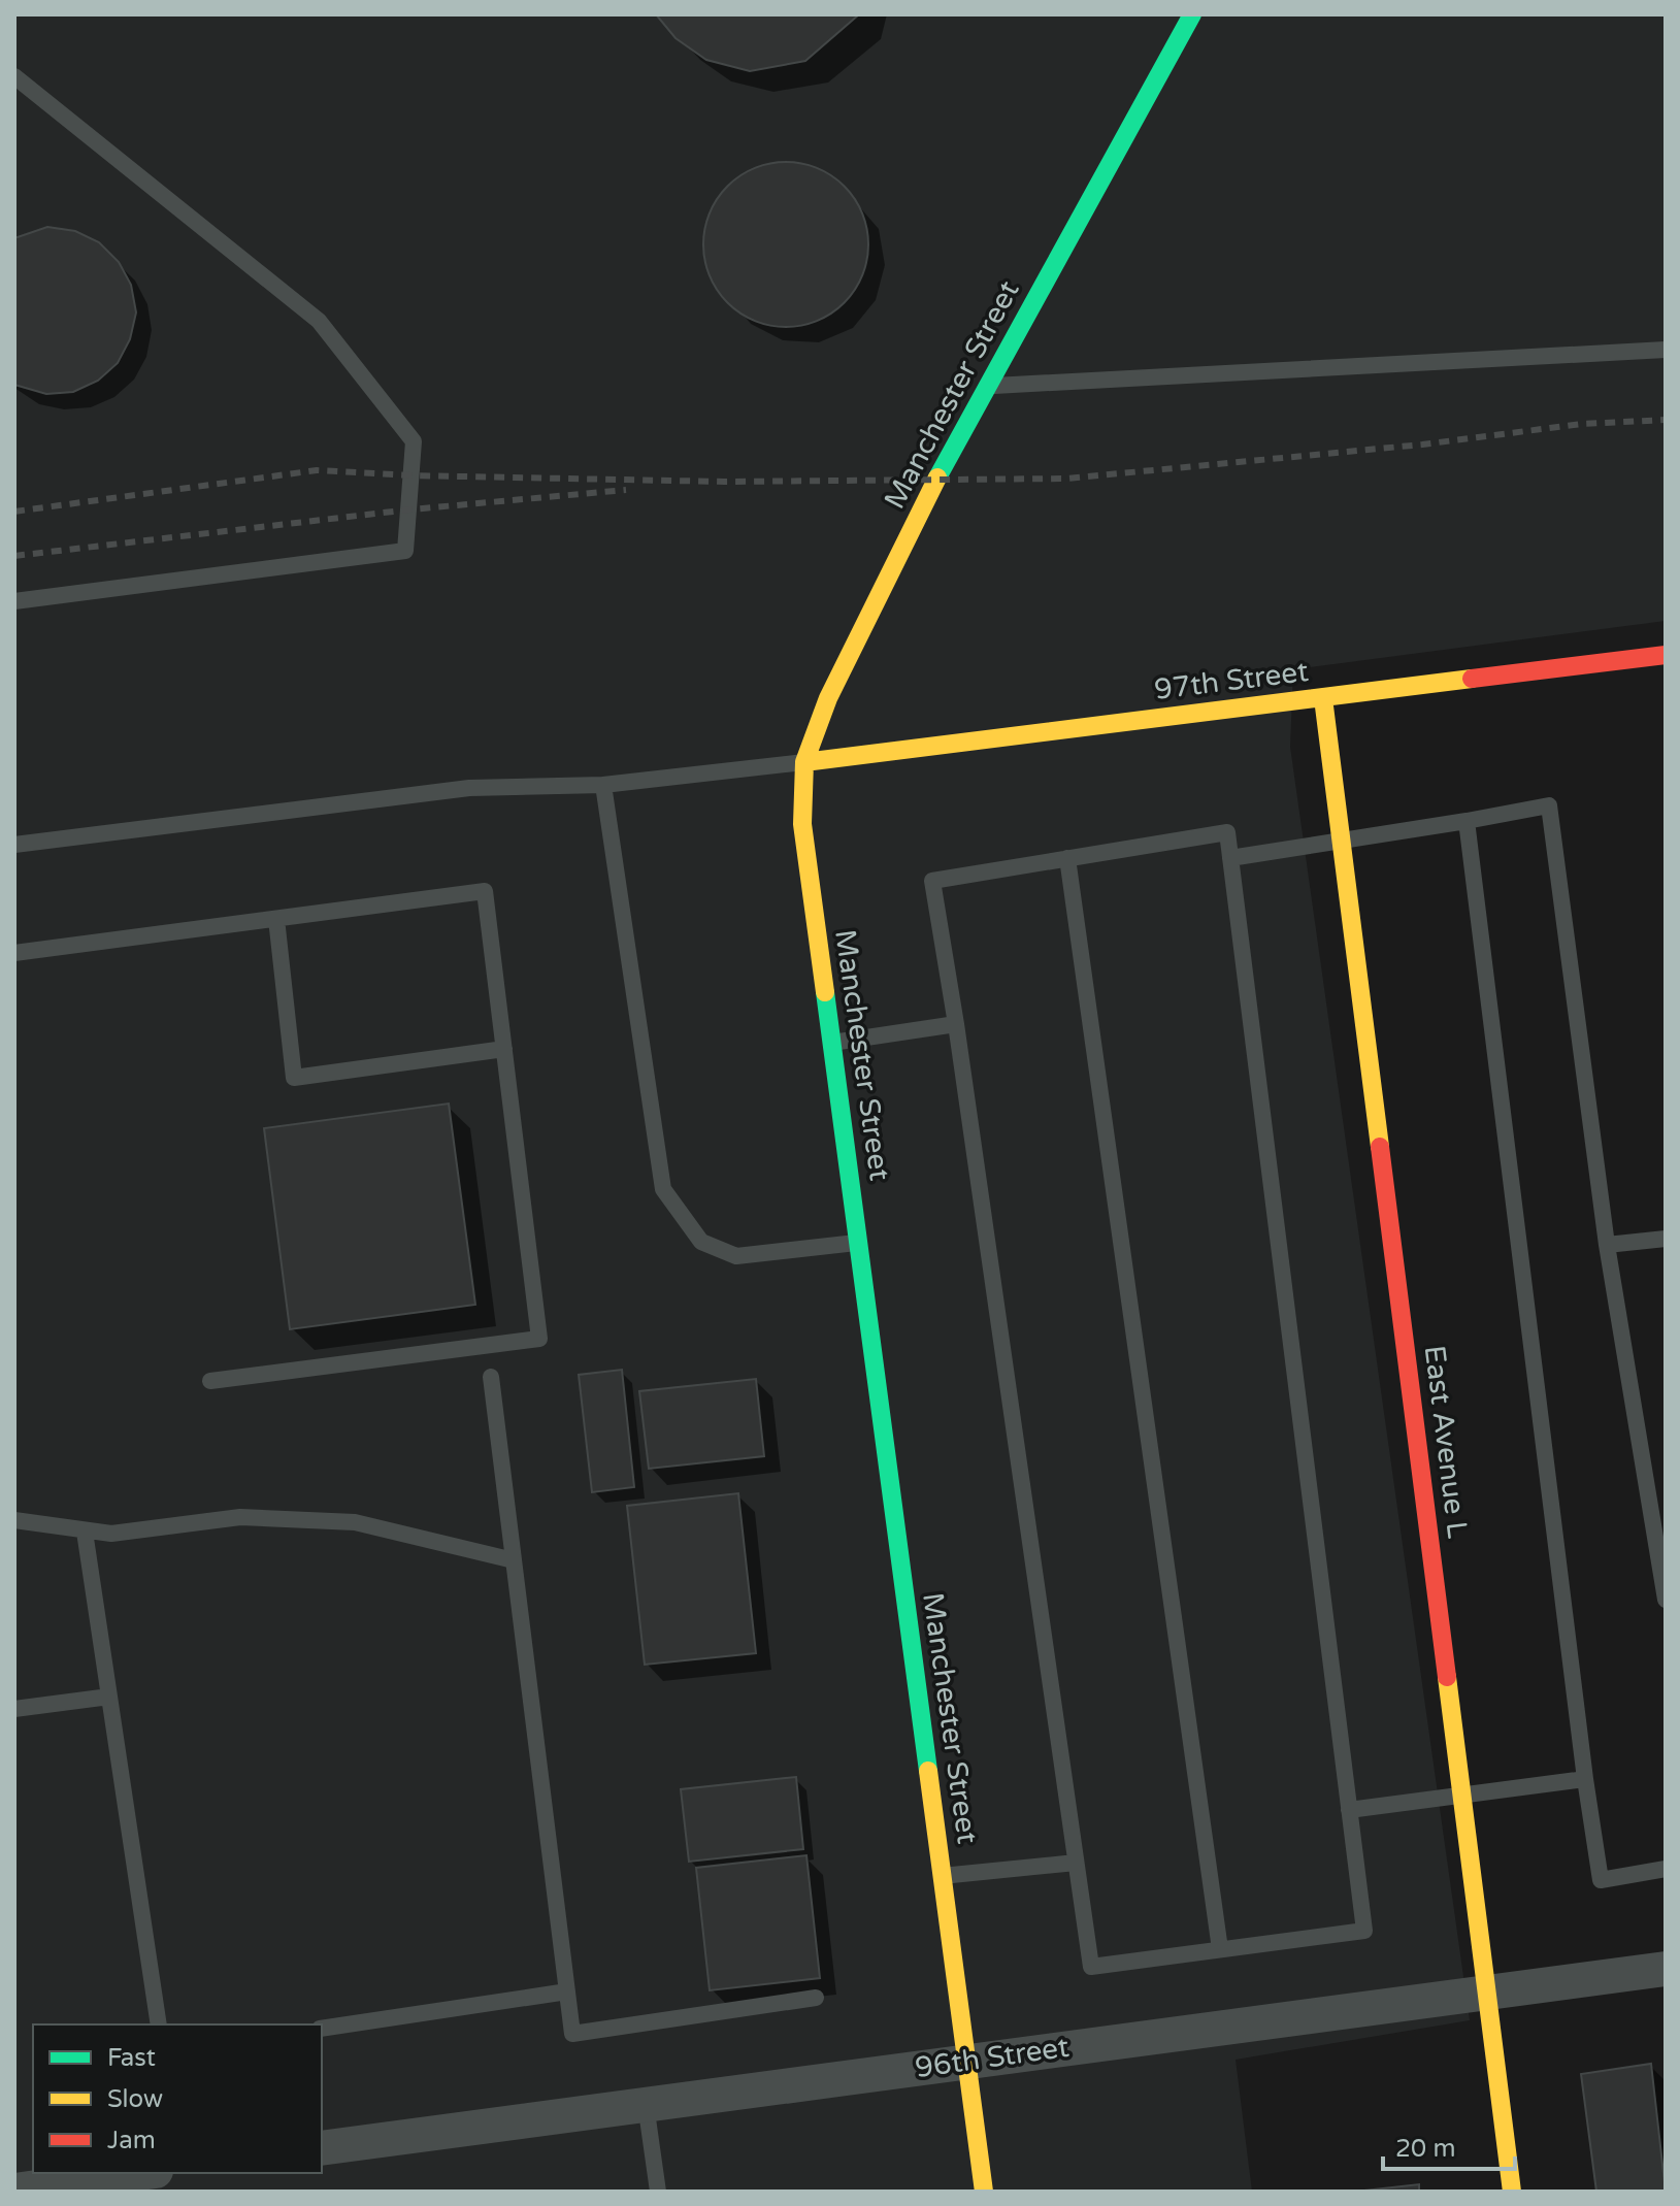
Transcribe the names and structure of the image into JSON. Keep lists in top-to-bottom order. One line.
{"streets":{"street":["Manchester Street","97th Street","East Avenue L","96th Street"]},"crossings":[["Manchester Street","97th Street"],["Manchester Street","96th Street"],["97th Street","East Avenue L"],["East Avenue L","96th Street"]],"legend":["Fast","Slow","Jam"],"scale_bar":"20 m"}
